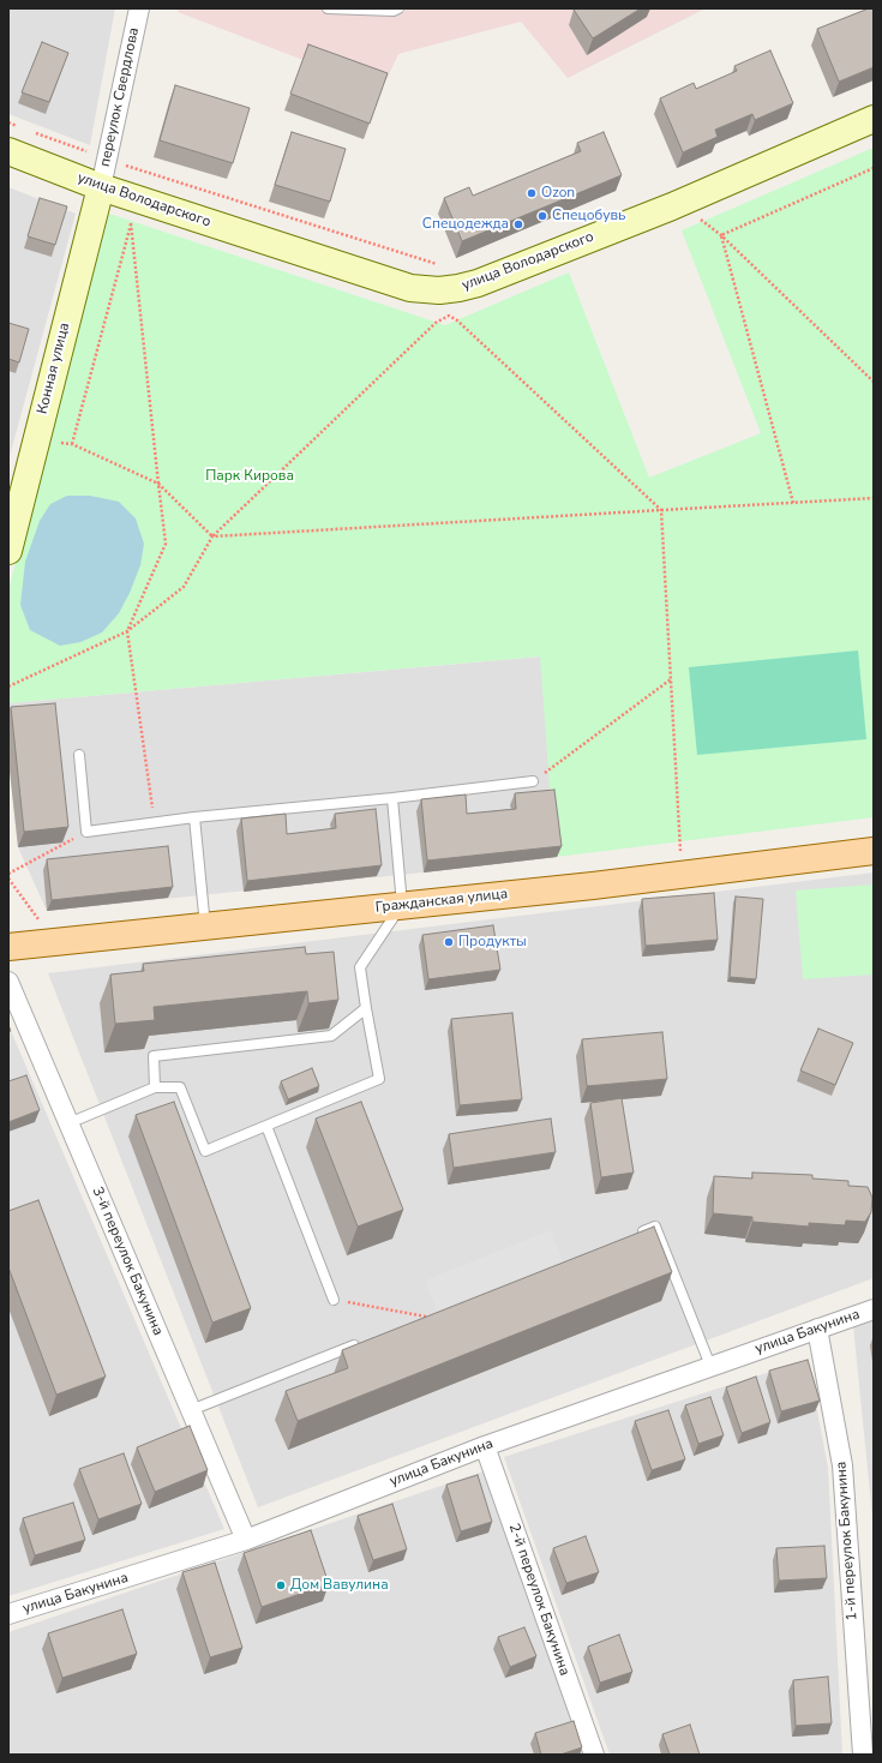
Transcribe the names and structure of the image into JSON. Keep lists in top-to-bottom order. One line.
{"streets":{"main road":["Гражданская улица"],"street":["переулок Свердлова","улица Володарского","Конная улица","3-й переулок Бакунина","улица Бакунина","1-й переулок Бакунина","2-й переулок Бакунина"]},"crossings":[["переулок Свердлова","улица Володарского"],["переулок Свердлова","Конная улица"],["улица Володарского","Конная улица"],["3-й переулок Бакунина","улица Бакунина"],["улица Бакунина","1-й переулок Бакунина"],["улица Бакунина","2-й переулок Бакунина"]],"parks":["Парк Кирова"],"places":["Ozon","Спецобувь","Спецодежда","Продукты","Дом Вавулина"]}
